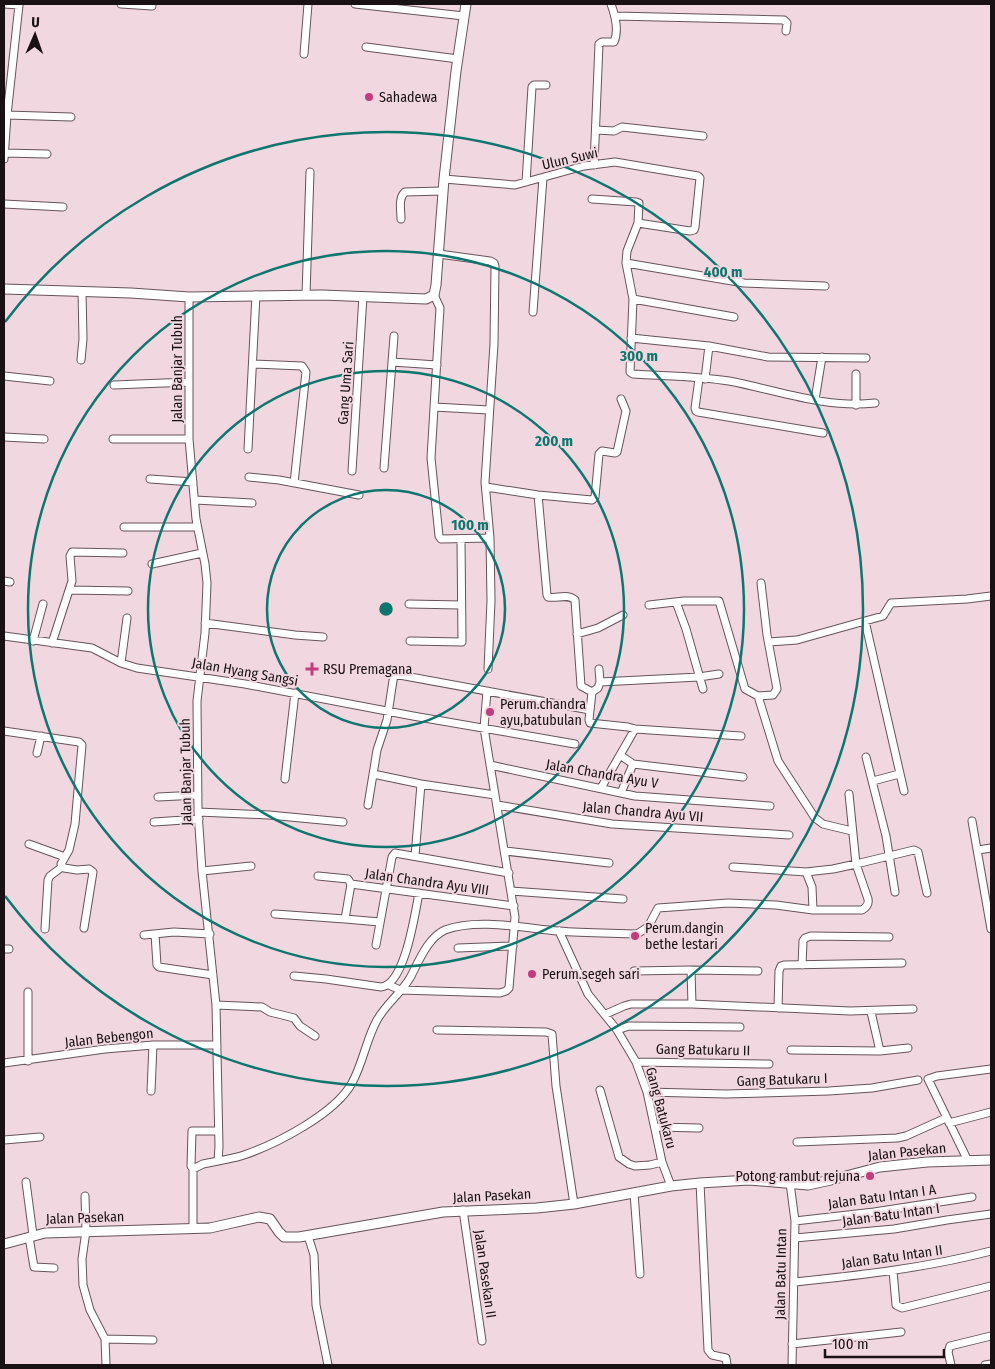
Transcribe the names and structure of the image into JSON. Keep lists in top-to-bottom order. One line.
{"streets":{"street":["Ulun Suwi","Jalan Banjar Tubuh","Gang Uma Sari","Jalan Hyang Sangsi","Jalan Chandra Ayu V","Jalan Chandra Ayu VII","Jalan Chandra Ayu VIII","Jalan Bebengon","Gang Batukaru II","Gang Batukaru I","Gang Batukaru","Jalan Pasekan","Jalan Batu Intan I A","Jalan Batu Intan I","Jalan Batu Intan II","Jalan Pasekan II","Jalan Batu Intan"]},"crossings":[["Jalan Banjar Tubuh","Jalan Hyang Sangsi"],["Jalan Banjar Tubuh","Jalan Bebengon"],["Gang Batukaru II","Gang Batukaru"],["Gang Batukaru I","Gang Batukaru"],["Gang Batukaru","Jalan Pasekan"],["Jalan Pasekan","Jalan Pasekan II"],["Jalan Pasekan","Jalan Batu Intan"],["Jalan Batu Intan I A","Jalan Batu Intan"],["Jalan Batu Intan I","Jalan Batu Intan"],["Jalan Batu Intan II","Jalan Batu Intan"]],"places":{"other":["Sahadewa","Perum.chandra ayu,batubulan","Perum.dangin bethe lestari","Perum.segeh sari","Potong rambut rejuna"],"health":["RSU Premagana"]},"scale_bar":"100 m","north":"top","rings":["400 m","300 m","200 m","100 m"]}
